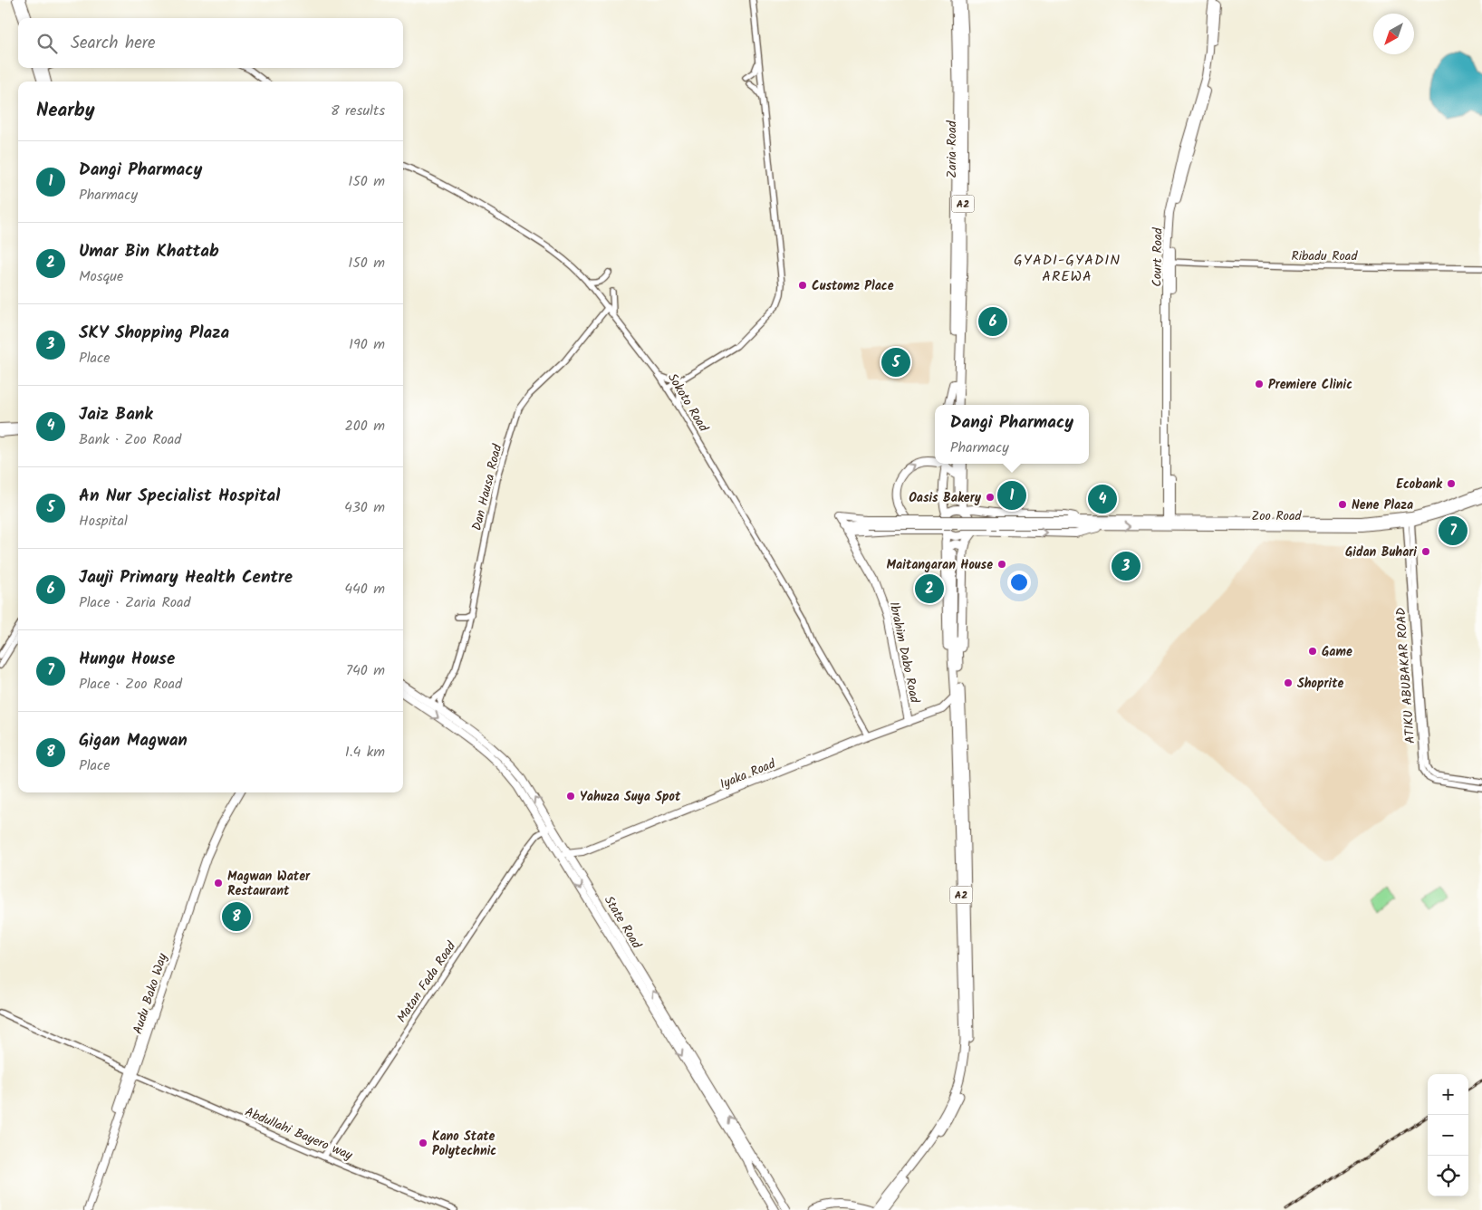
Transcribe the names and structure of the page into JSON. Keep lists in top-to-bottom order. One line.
{"streets":{"highway":["Zaria Road","A2"],"main road":["Court Road","Zoo Road","Ibrahim Dabo Road","Iyaka Road","State Road","Audu Bako Way"],"street":["Ribadu Road","Sokoto Road","Dan Hausa Road","ATIKU ABUBAKAR ROAD","Matan Fada Road","Abdullahi Bayero way"]},"crossings":[["Ribadu Road","Court Road"],["Court Road","Zoo Road"],["Sokoto Road","Dan Hausa Road"],["Sokoto Road","Iyaka Road"],["Dan Hausa Road","State Road"],["Zoo Road","ATIKU ABUBAKAR ROAD"],["Ibrahim Dabo Road","Iyaka Road"],["Iyaka Road","State Road"],["State Road","Matan Fada Road"],["Matan Fada Road","Abdullahi Bayero way"],["Audu Bako Way","Abdullahi Bayero way"]],"districts":["GYADI-GYADIN AREWA"],"places":["Customz Place","Premiere Clinic","Ecobank","Oasis Bakery","Nene Plaza","Gidan Buhari","Maitangaran House","Game","Shoprite","Yahuza Suya Spot","Magwan Water Restaurant","Kano State Polytechnic"],"north":"bottom left","page":{"search":"Search here","heading":["Nearby","8 results"],"list":[{"mark":"1","name":"Dangi Pharmacy","note":"Pharmacy","value":"150 m"},{"mark":"2","name":"Umar Bin Khattab","note":"Mosque","value":"150 m"},{"mark":"3","name":"SKY Shopping Plaza","note":"Place","value":"190 m"},{"mark":"4","name":"Jaiz Bank","note":"Bank · Zoo Road","value":"200 m"},{"mark":"5","name":"An Nur Specialist Hospital","note":"Hospital","value":"430 m"},{"mark":"6","name":"Jauji Primary Health Centre","note":"Place · Zaria Road","value":"440 m"},{"mark":"7","name":"Hungu House","note":"Place · Zoo Road","value":"740 m"},{"mark":"8","name":"Gigan Magwan","note":"Place","value":"1.4 km"}],"pins":["6","5","1","4","7","3","2","8"],"popup":["Dangi Pharmacy","Pharmacy"],"map_buttons":["+","−"]}}
